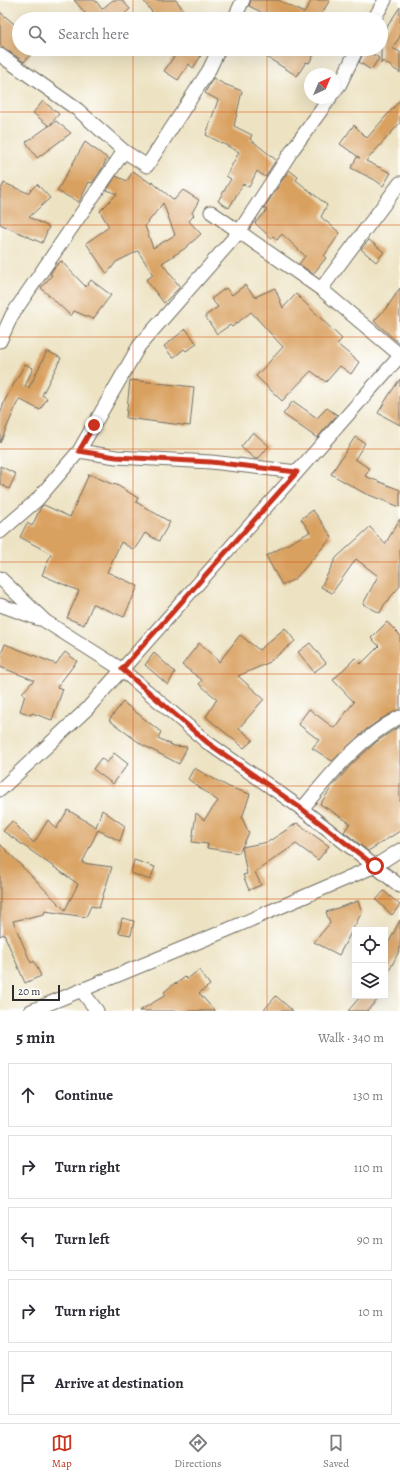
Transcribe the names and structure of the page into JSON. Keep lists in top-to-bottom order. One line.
{"scale_bar":"20 m","north":"top right","page":{"search":"Search here","scale":"20 m","heading":["5 min","Walk · 340 m"],"list":[["Continue","130 m"],["Turn right","110 m"],["Turn left","90 m"],["Turn right","10 m"],"Arrive at destination"],"nav":["Map","Directions","Saved"]}}
